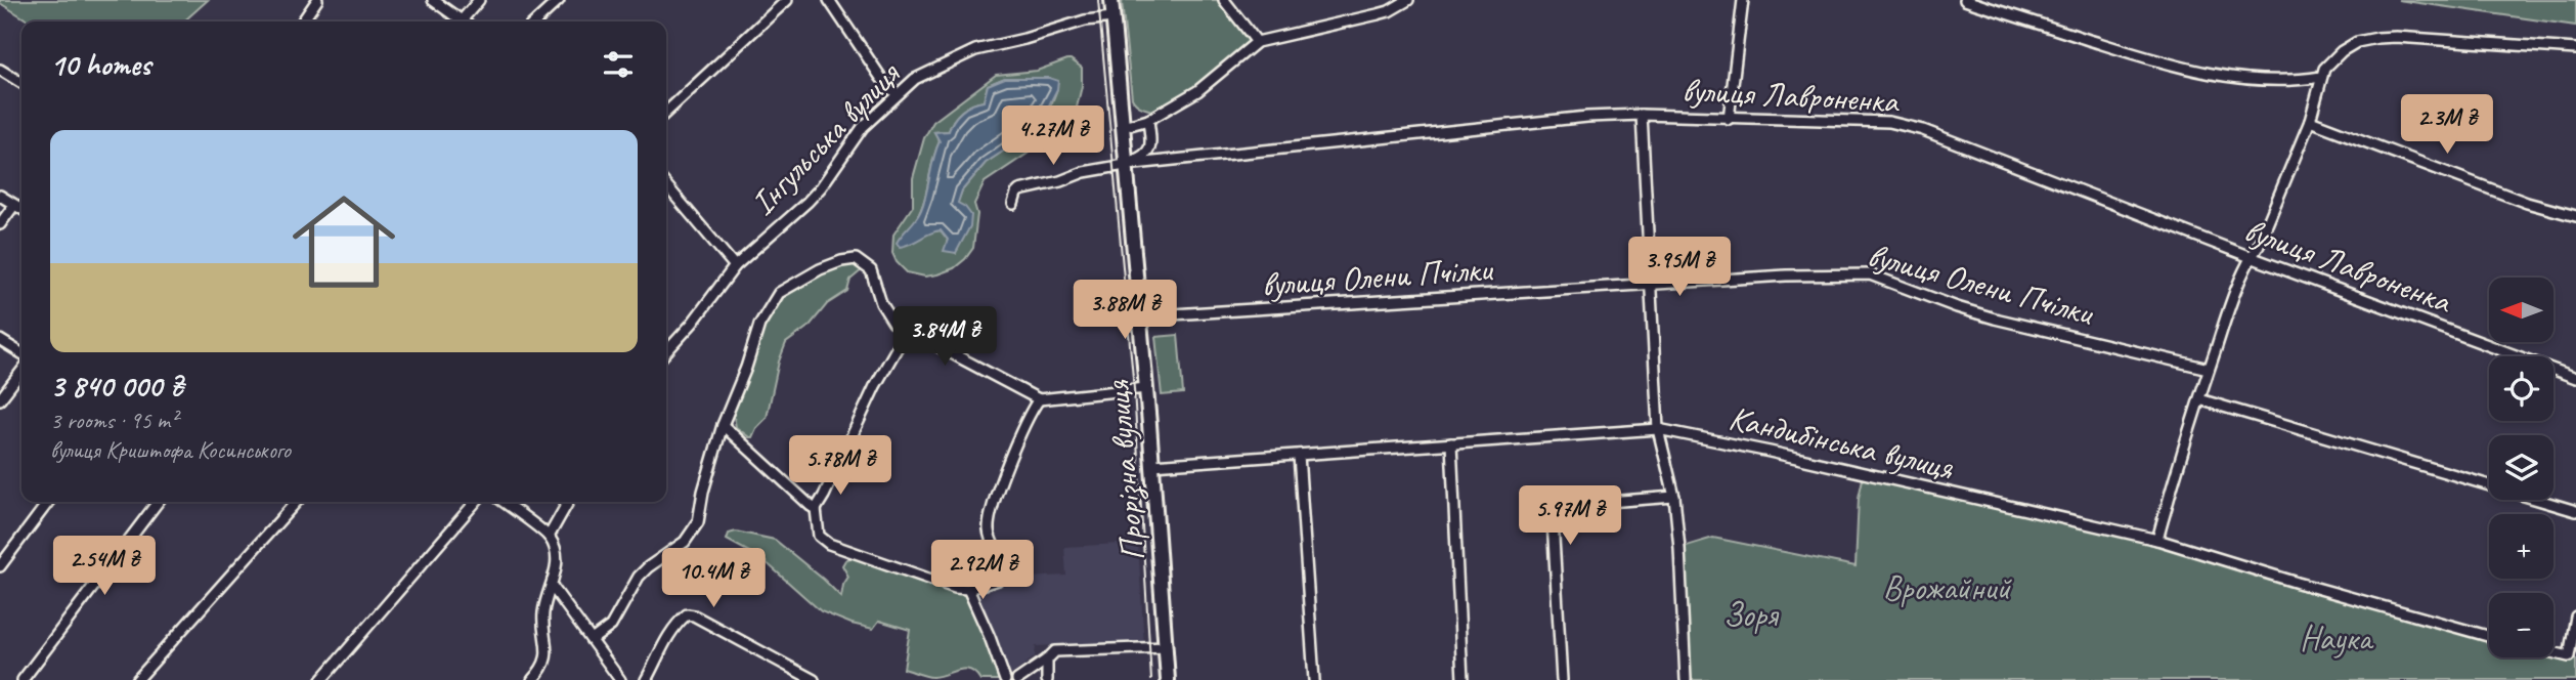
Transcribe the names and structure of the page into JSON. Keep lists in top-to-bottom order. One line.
{"streets":{"main road":["Прорізна вулиця"],"street":["вулиця Лавроненка","Інгульська вулиця","вулиця Олени Пчілки","Кандибінська вулиця"]},"crossings":[["вулиця Лавроненка","Прорізна вулиця"],["Інгульська вулиця","Прорізна вулиця"],["вулиця Олени Пчілки","Прорізна вулиця"],["Кандибінська вулиця","Прорізна вулиця"]],"parks":["Врожайний","Зоря","Наука"],"north":"left","page":{"heading":"10 homes","price":["2.3M ₴","4.27M ₴","3.95M ₴","3.88M ₴","3.84M ₴","5.78M ₴","5.97M ₴","2.54M ₴","2.92M ₴","10.4M ₴"],"list":[{"name":"3 840 000 ₴","note":"3 rooms · 95 m² · вулиця Криштофа Косинського"}],"map_buttons":["+","−"]}}
